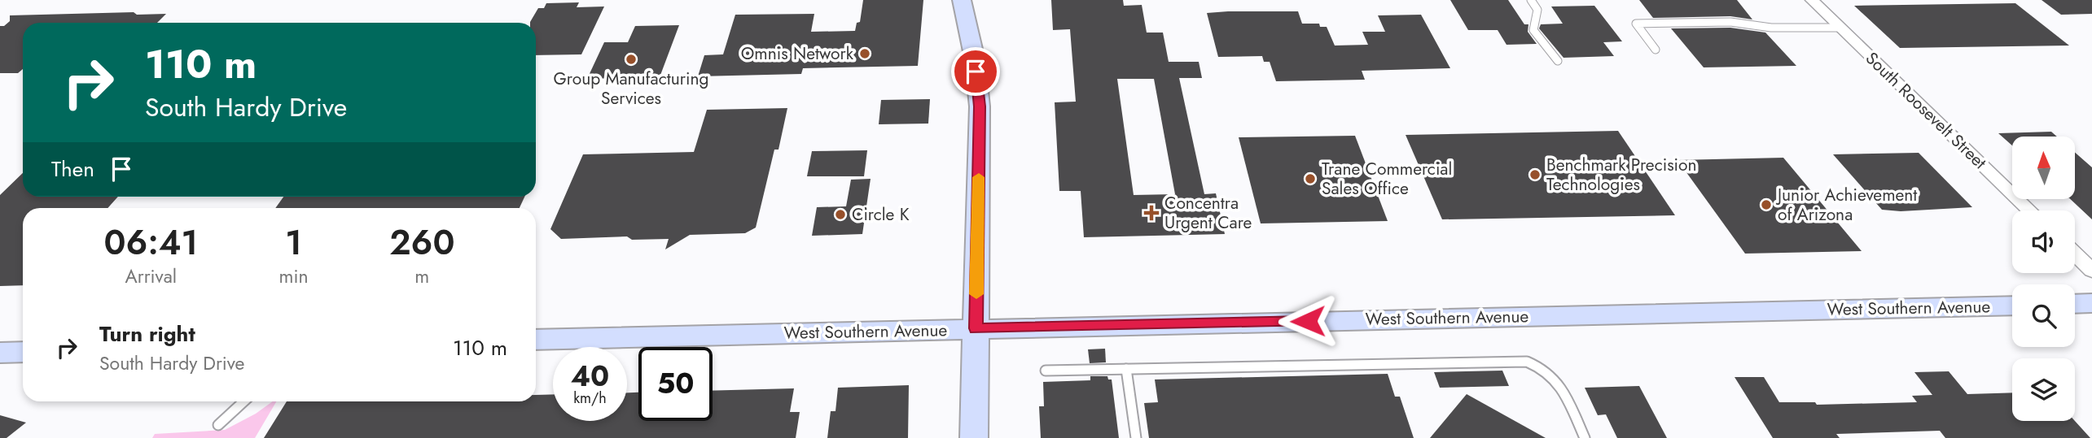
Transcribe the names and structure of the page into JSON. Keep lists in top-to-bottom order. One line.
{"streets":{"main road":["West Southern Avenue"],"street":["South Roosevelt Street"]},"places":{"other":["Omnis Network","Group Manufacturing Services","Benchmark Precision Technologies","Trane Commercial Sales Office","Junior Achievement of Arizona","Circle K"],"health":["Concentra Urgent Care"]},"north":"top","page":{"turn":["110 m","South Hardy Drive"],"then":"Then","eta":["06:41","Arrival","1","min","260","m"],"list":[{"name":"Turn right","note":"South Hardy Drive","value":"110 m"}],"speed":"40 km/h","limit":"50"}}
